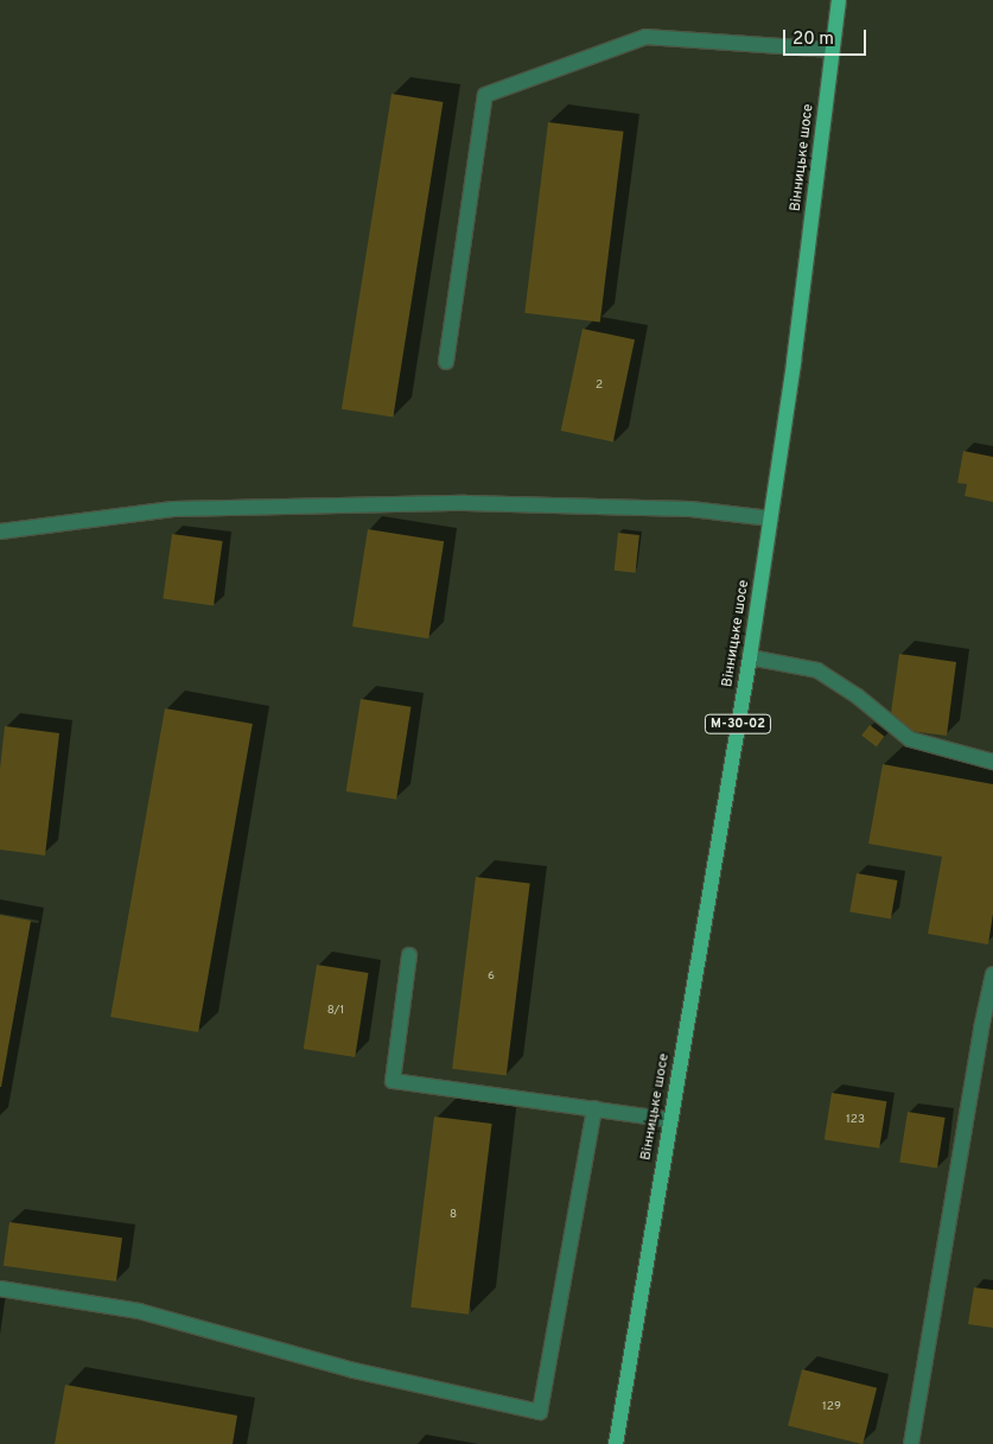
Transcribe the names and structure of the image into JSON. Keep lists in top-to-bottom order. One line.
{"streets":{"main road":["Вінницьке шосе","М-30-02"]},"house_numbers":["2","6","8/1","123","8","129"],"scale_bar":"20 m"}
